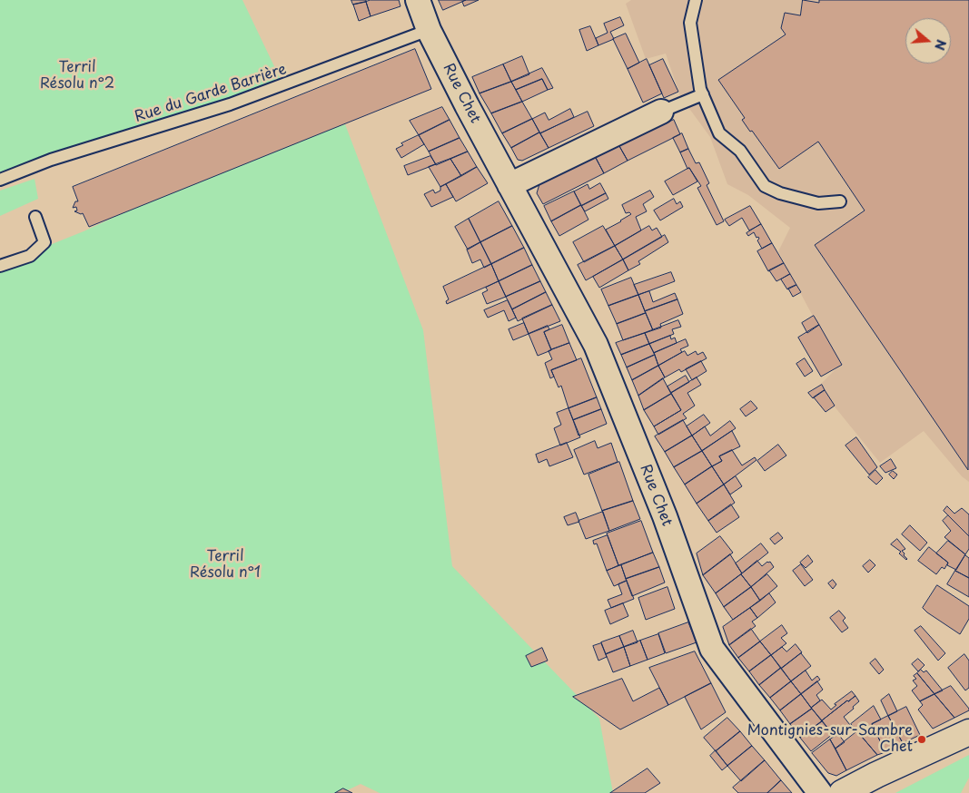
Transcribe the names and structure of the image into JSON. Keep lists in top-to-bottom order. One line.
{"streets":{"street":["Rue Chet"],"lane":["Rue du Garde Barrière"]},"crossings":[["Rue du Garde Barrière","Rue Chet"]],"parks":["Terril Résolu n°2","Terril Résolu n°1"],"places":["Montignies-sur-Sambre Chet"],"north":"right"}
